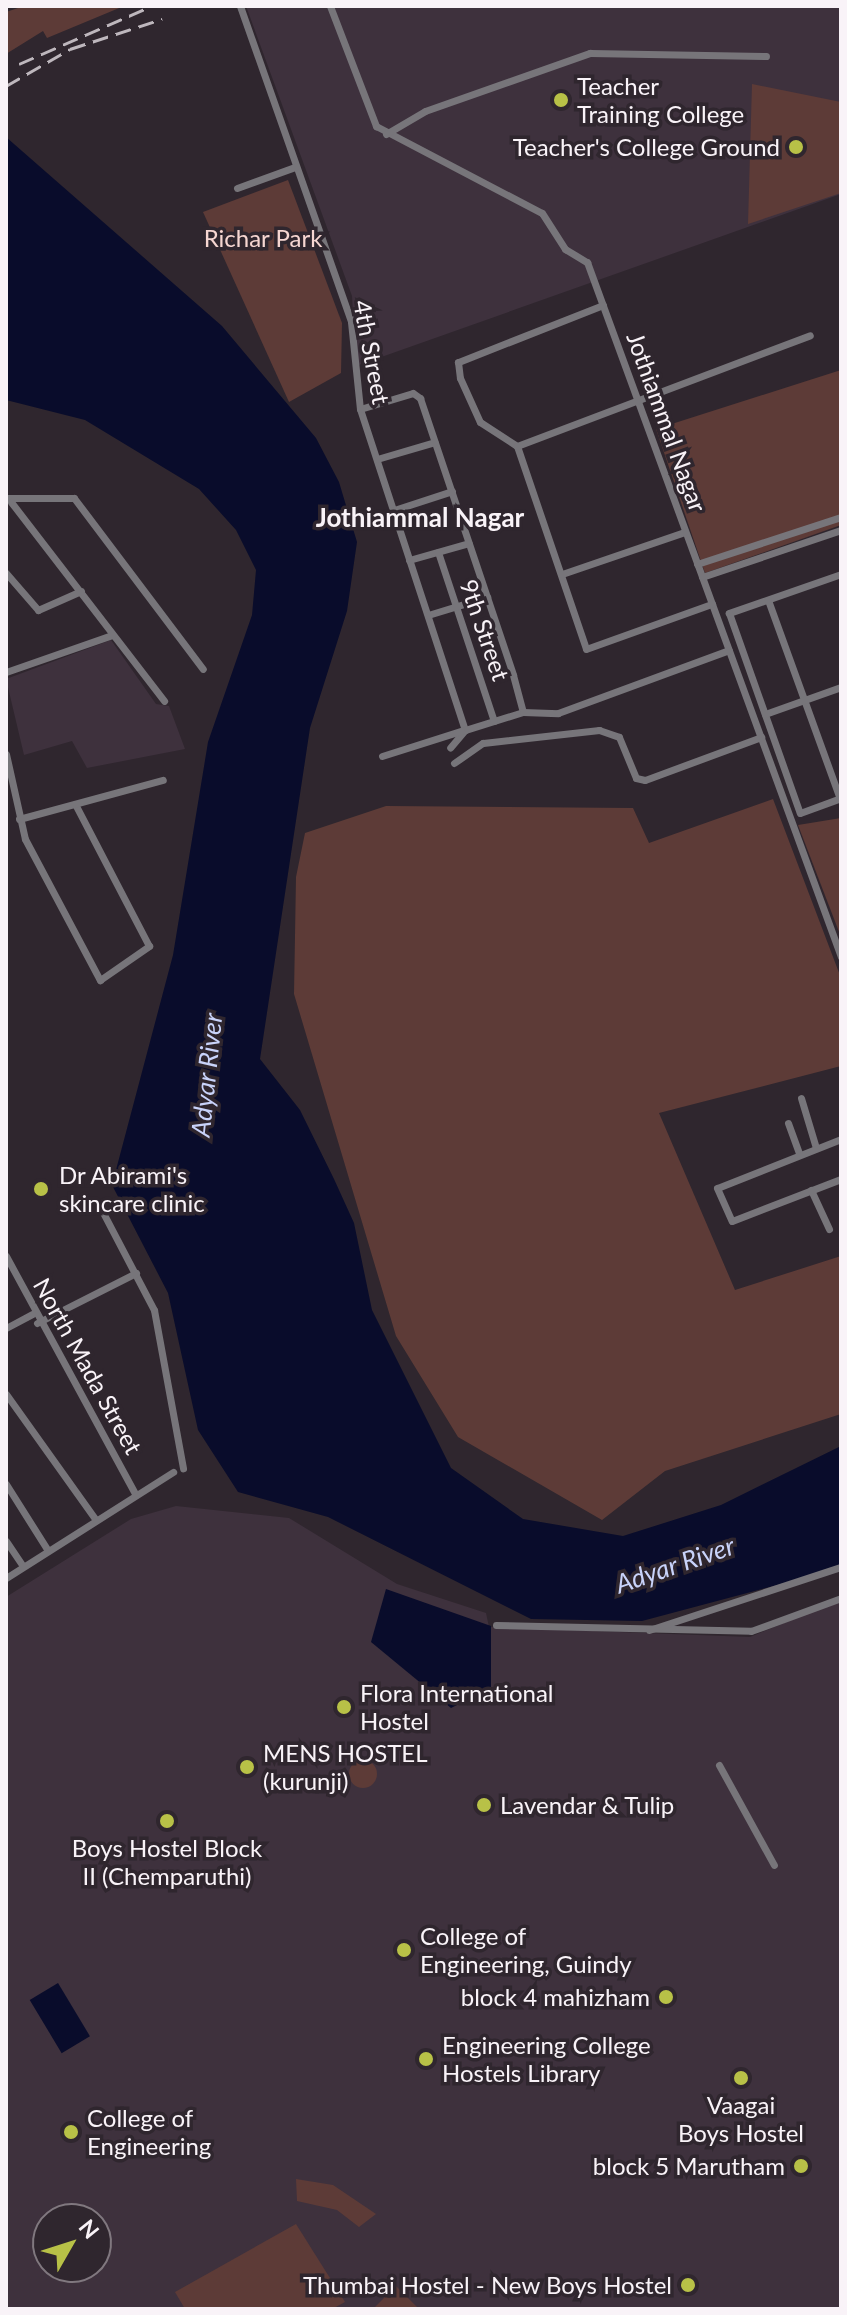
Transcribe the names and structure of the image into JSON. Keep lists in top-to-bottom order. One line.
{"streets":{"street":["4th Street","Jothiammal Nagar","9th Street","North Mada Street"]},"districts":["Jothiammal Nagar"],"water":["Adyar River"],"parks":["Richar Park"],"places":["Teacher Training College","Teacher's College Ground","Dr Abirami's skincare clinic","Flora International Hostel","MENS HOSTEL (kurunji)","Lavendar & Tulip","Boys Hostel Block II (Chemparuthi)","College of Engineering, Guindy","block 4 mahizham","Engineering College Hostels Library","Vaagai Boys Hostel","College of Engineering","block 5 Marutham","Thumbai Hostel - New Boys Hostel"],"north":"top right"}
